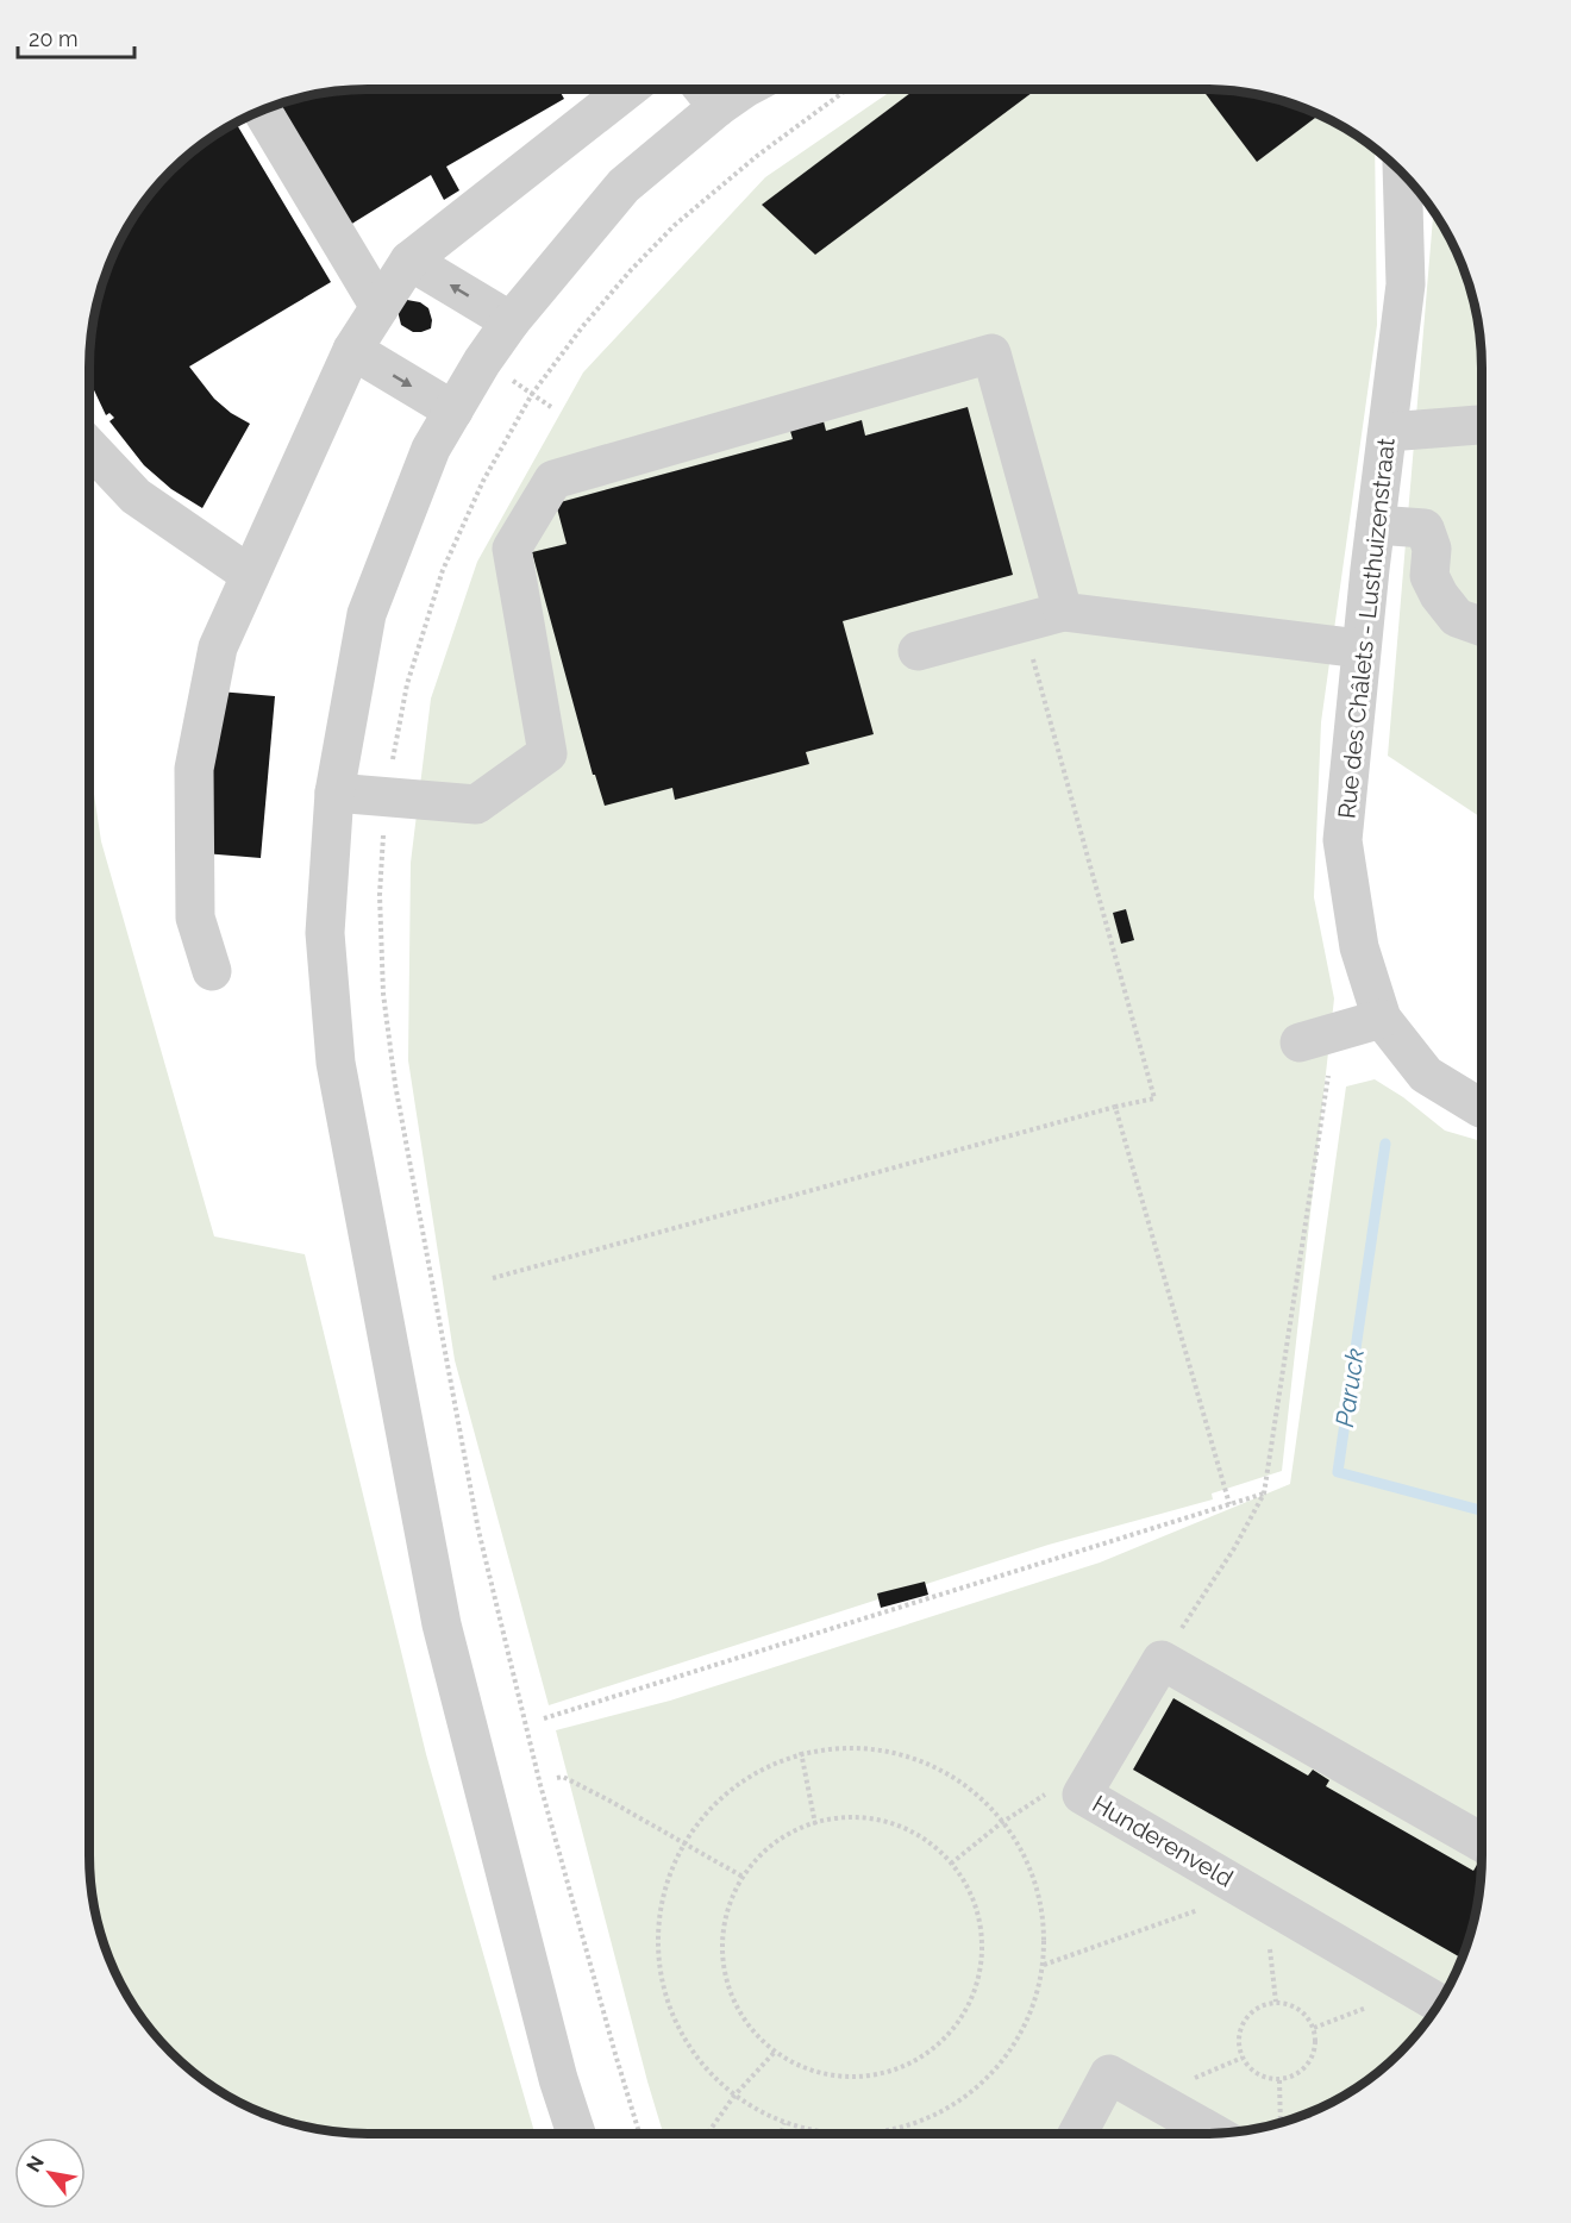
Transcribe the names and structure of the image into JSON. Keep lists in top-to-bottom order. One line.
{"streets":{"street":["Rue des Châlets - Lusthuizenstraat","Hunderenveld"]},"water":["Paruck"],"scale_bar":"20 m","north":"top left"}
